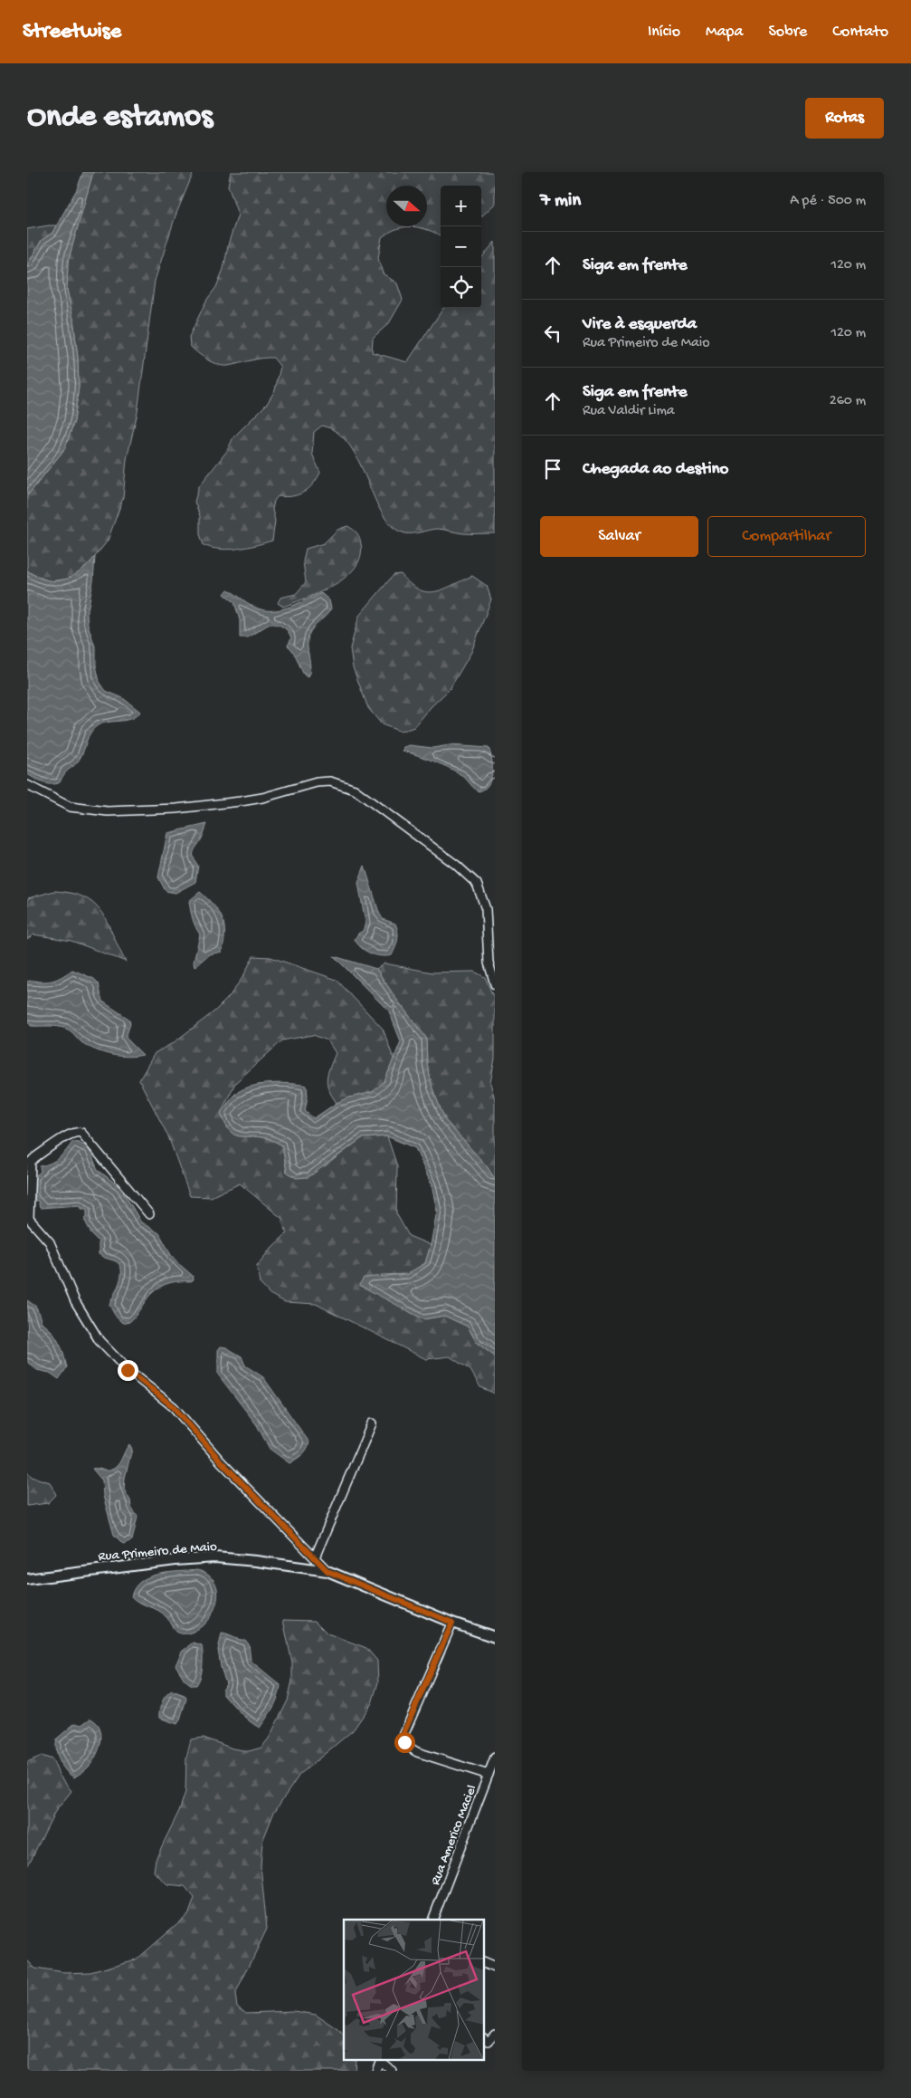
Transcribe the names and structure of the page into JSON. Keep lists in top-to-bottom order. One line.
{"streets":{"main road":["Rua Primeiro de Maio"],"street":["Rua Americo Maciel"]},"north":"right","page":{"header":"Streetwise","nav":["Início","Mapa","Sobre","Contato"],"buttons":["Rotas",["Salvar","Compartilhar"]],"title":"Onde estamos","heading":["7 min","A pé · 500 m"],"map_buttons":["+","−"],"list":[["Siga em frente","120 m"],["Vire à esquerda","Rua Primeiro de Maio","120 m"],["Siga em frente","Rua Valdir Lima","260 m"],"Chegada ao destino"]}}
